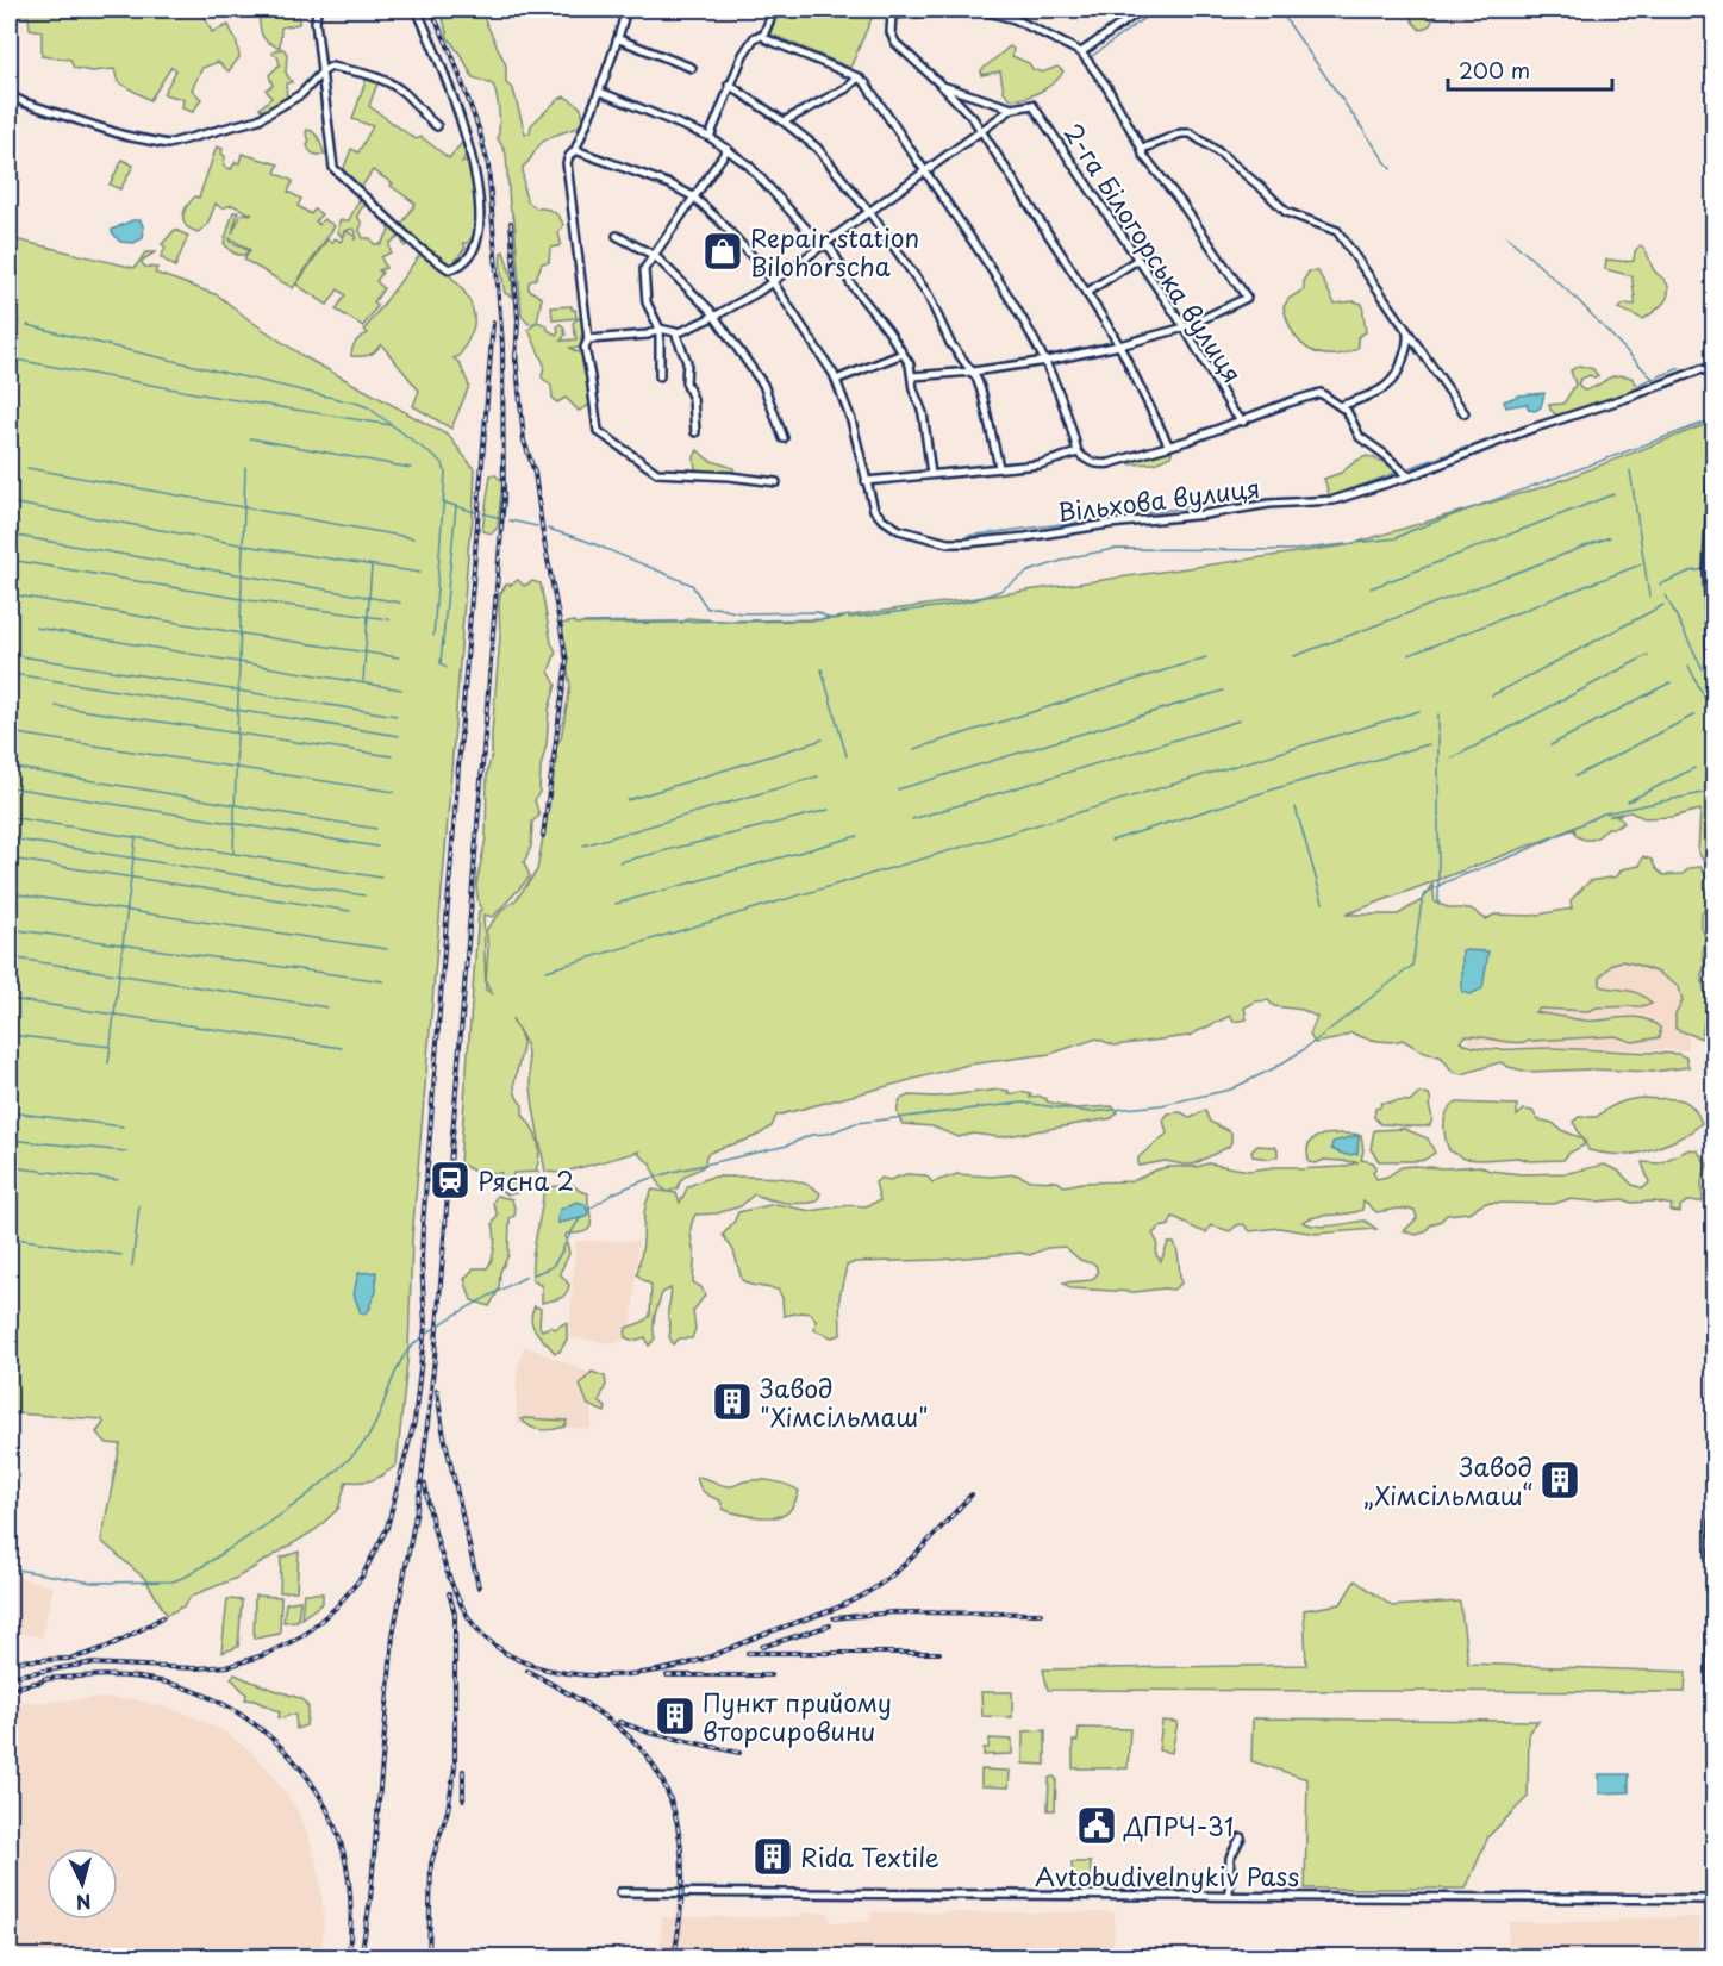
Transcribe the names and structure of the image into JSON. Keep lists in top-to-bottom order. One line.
{"streets":{"street":["2-га Білогорська вулиця","Вільхова вулиця","Avtobudivelnykiv Pass"]},"places":{"shop":["Repair station Bilohorscha"],"station":["Рясна 2"],"building":["Завод \"Хімсільмаш\"","Завод „Хімсільмаш“","Пункт прийому вторсировини","Rida Textile"],"public building":["ДПРЧ-31"]},"scale_bar":"200 m","north":"bottom"}
